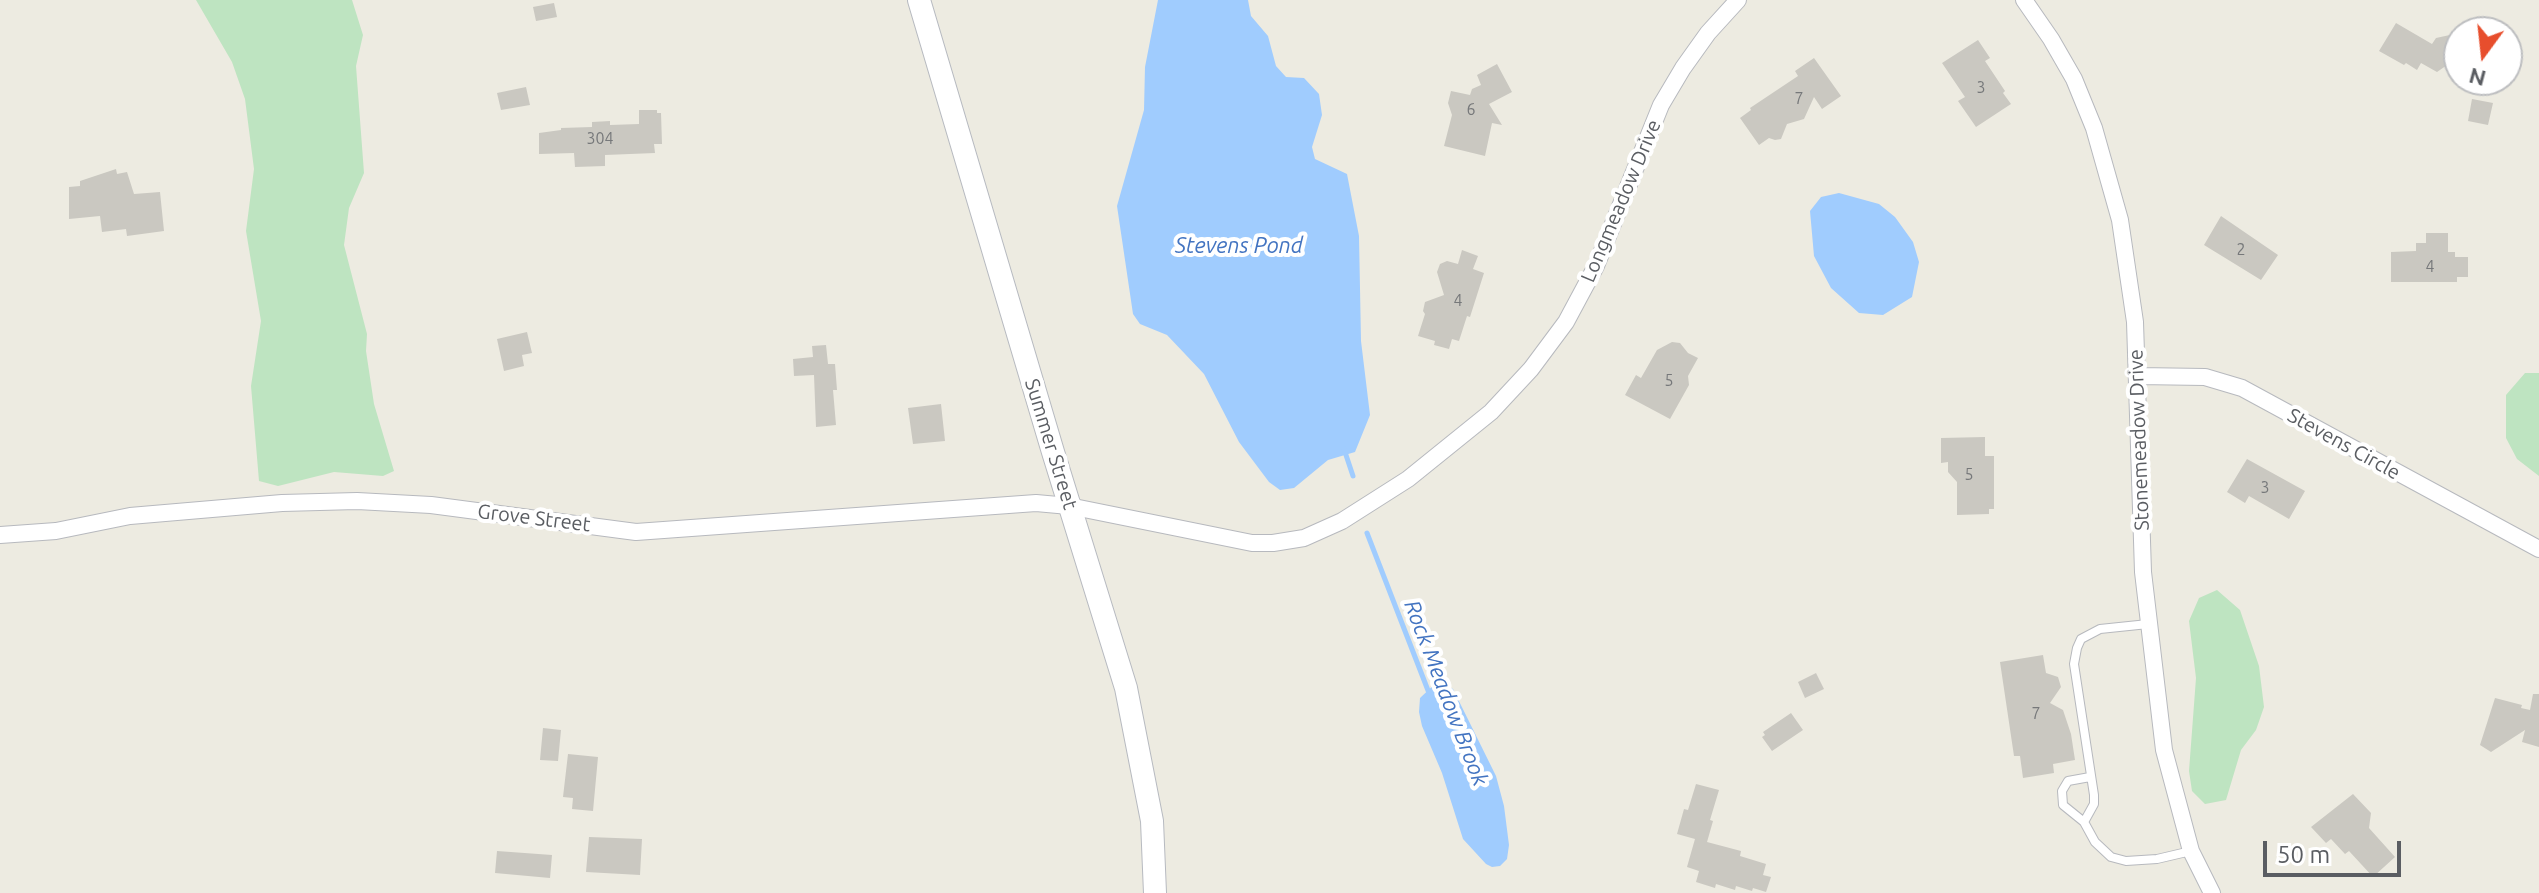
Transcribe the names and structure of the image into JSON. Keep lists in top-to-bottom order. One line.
{"streets":{"main road":["Summer Street"],"street":["Longmeadow Drive","Stonemeadow Drive","Stevens Circle","Grove Street"]},"crossings":[["Longmeadow Drive","Summer Street"],["Longmeadow Drive","Grove Street"],["Stonemeadow Drive","Stevens Circle"],["Summer Street","Grove Street"]],"water":["Stevens Pond","Rock Meadow Brook"],"house_numbers":["3","7","6","304","2","4","4","5","5","3","7"],"scale_bar":"50 m","north":"bottom"}
